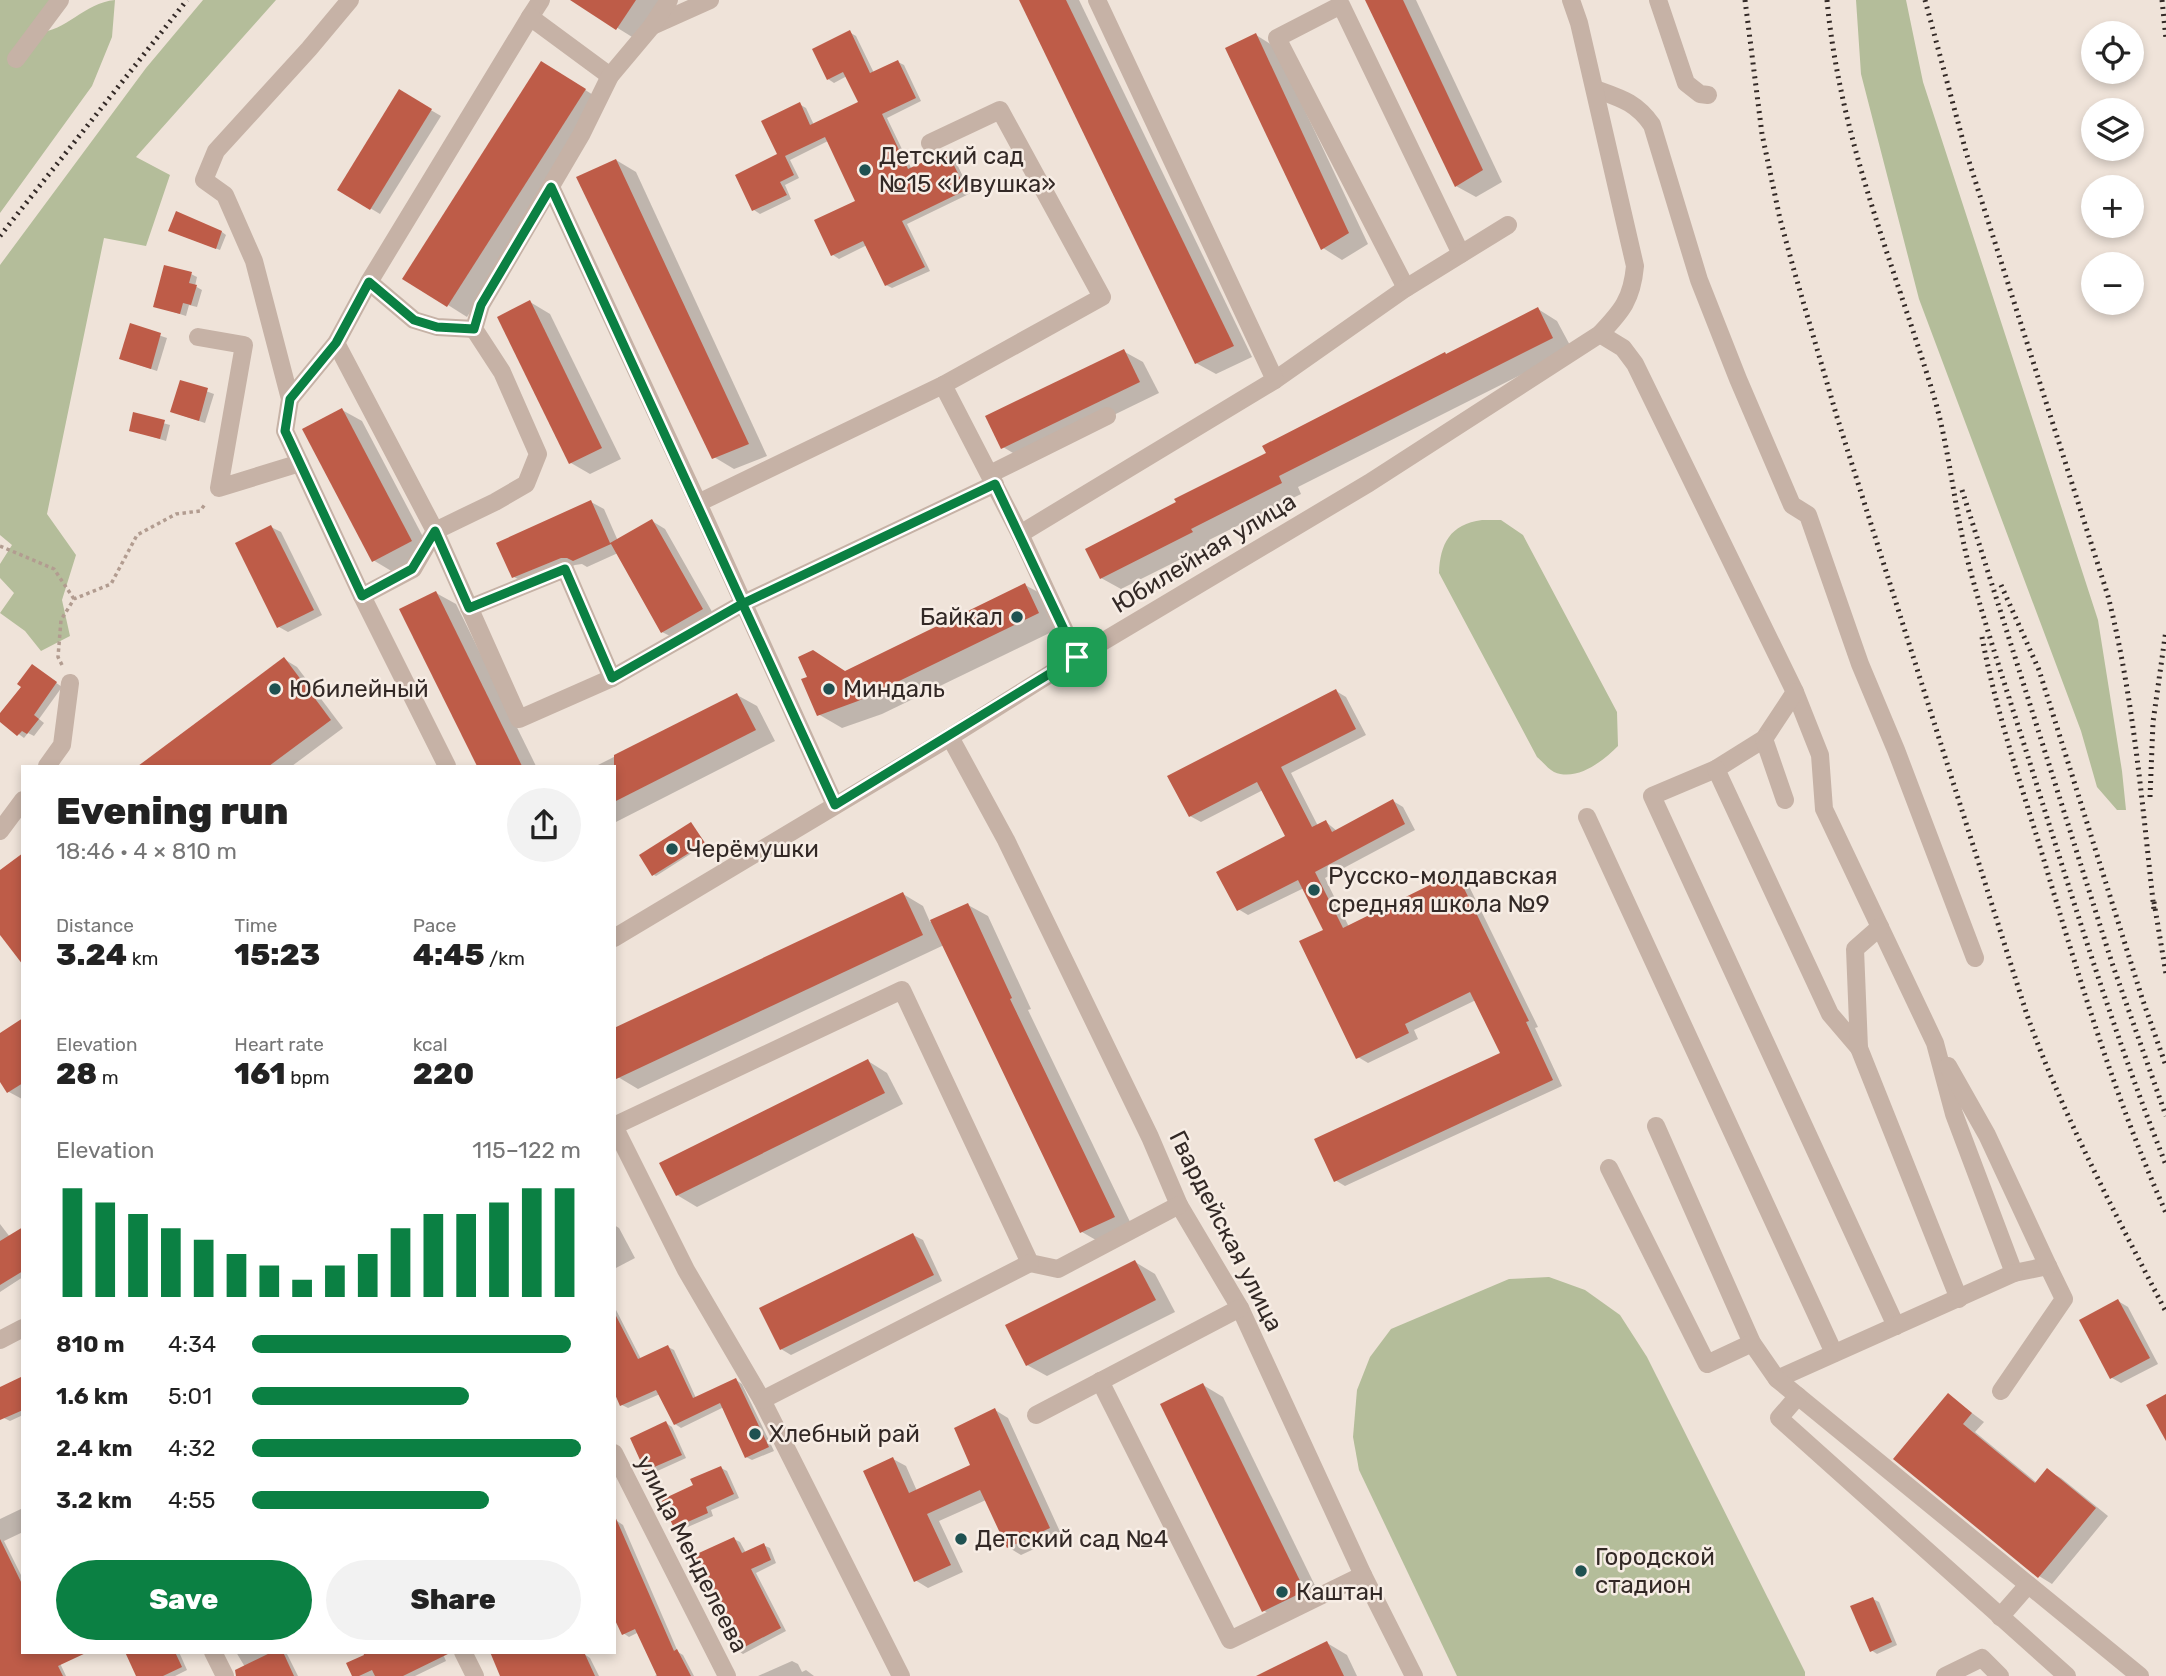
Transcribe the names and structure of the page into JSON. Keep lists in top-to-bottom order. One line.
{"streets":{"street":["Юбилейная улица","Гвардейская улица","улица Менделеева"]},"crossings":[["Юбилейная улица","Гвардейская улица"]],"places":["Детский сад №15 «Ивушка»","Байкал","Юбилейный","Миндаль","Черёмушки","Русско-молдавская средняя школа №9","Хлебный рай","Детский сад №4","Городской стадион","Каштан"],"page":{"map_buttons":["+","−"],"heading":["Evening run","18:46 · 4 × 810 m"],"stats":[["Distance","3.24 km"],["Time","15:23"],["Pace","4:45 /km"],["Elevation","28 m"],["Heart rate","161 bpm"],["kcal","220"]],"chart":["Elevation","115–122 m"],"list":[{"name":"810 m","note":"4:34"},{"name":"1.6 km","note":"5:01"},{"name":"2.4 km","note":"4:32"},{"name":"3.2 km","note":"4:55"}],"buttons":["Save","Share"]}}
